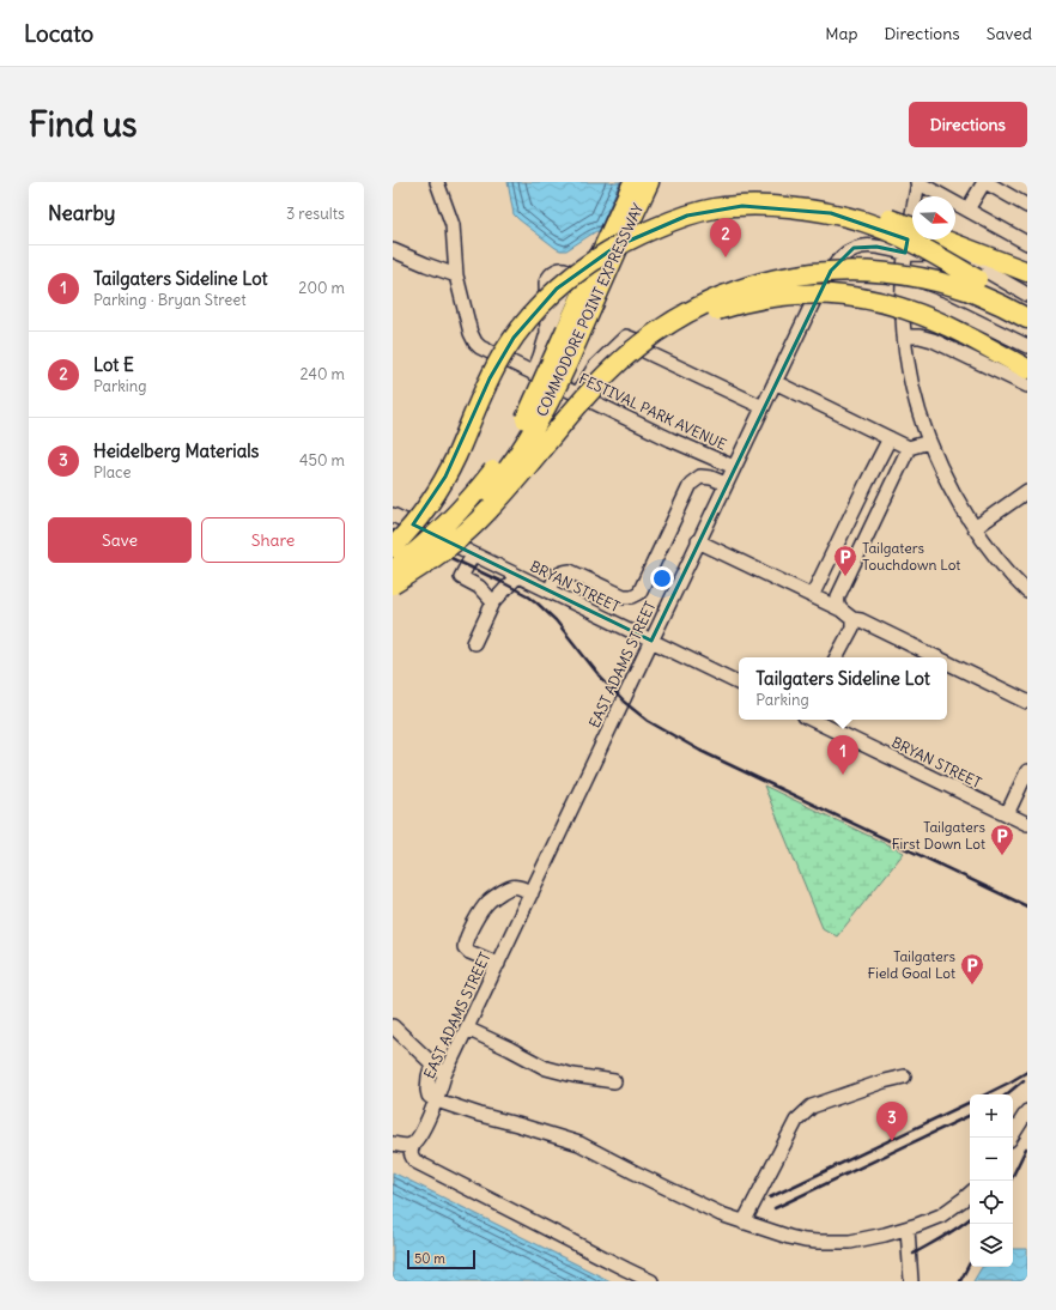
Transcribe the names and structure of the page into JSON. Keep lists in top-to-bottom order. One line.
{"streets":{"highway":["COMMODORE POINT EXPRESSWAY"],"street":["FESTIVAL PARK AVENUE","BRYAN STREET","EAST ADAMS STREET"]},"crossings":[["FESTIVAL PARK AVENUE","EAST ADAMS STREET"],["BRYAN STREET","EAST ADAMS STREET"]],"places":{"parking":["Tailgaters Touchdown Lot","Tailgaters First Down Lot","Tailgaters Field Goal Lot"]},"scale_bar":"50 m","north":"right","page":{"header":"Locato","nav":["Map","Directions","Saved"],"buttons":["Directions",["Save","Share"]],"title":"Find us","heading":["Nearby","3 results"],"pins":["2","1","3"],"list":[{"mark":"1","name":"Tailgaters Sideline Lot","note":"Parking · Bryan Street","value":"200 m"},{"mark":"2","name":"Lot E","note":"Parking","value":"240 m"},{"mark":"3","name":"Heidelberg Materials","note":"Place","value":"450 m"}],"popup":["Tailgaters Sideline Lot","Parking"],"map_buttons":["+","−"],"scale":"50 m"}}
